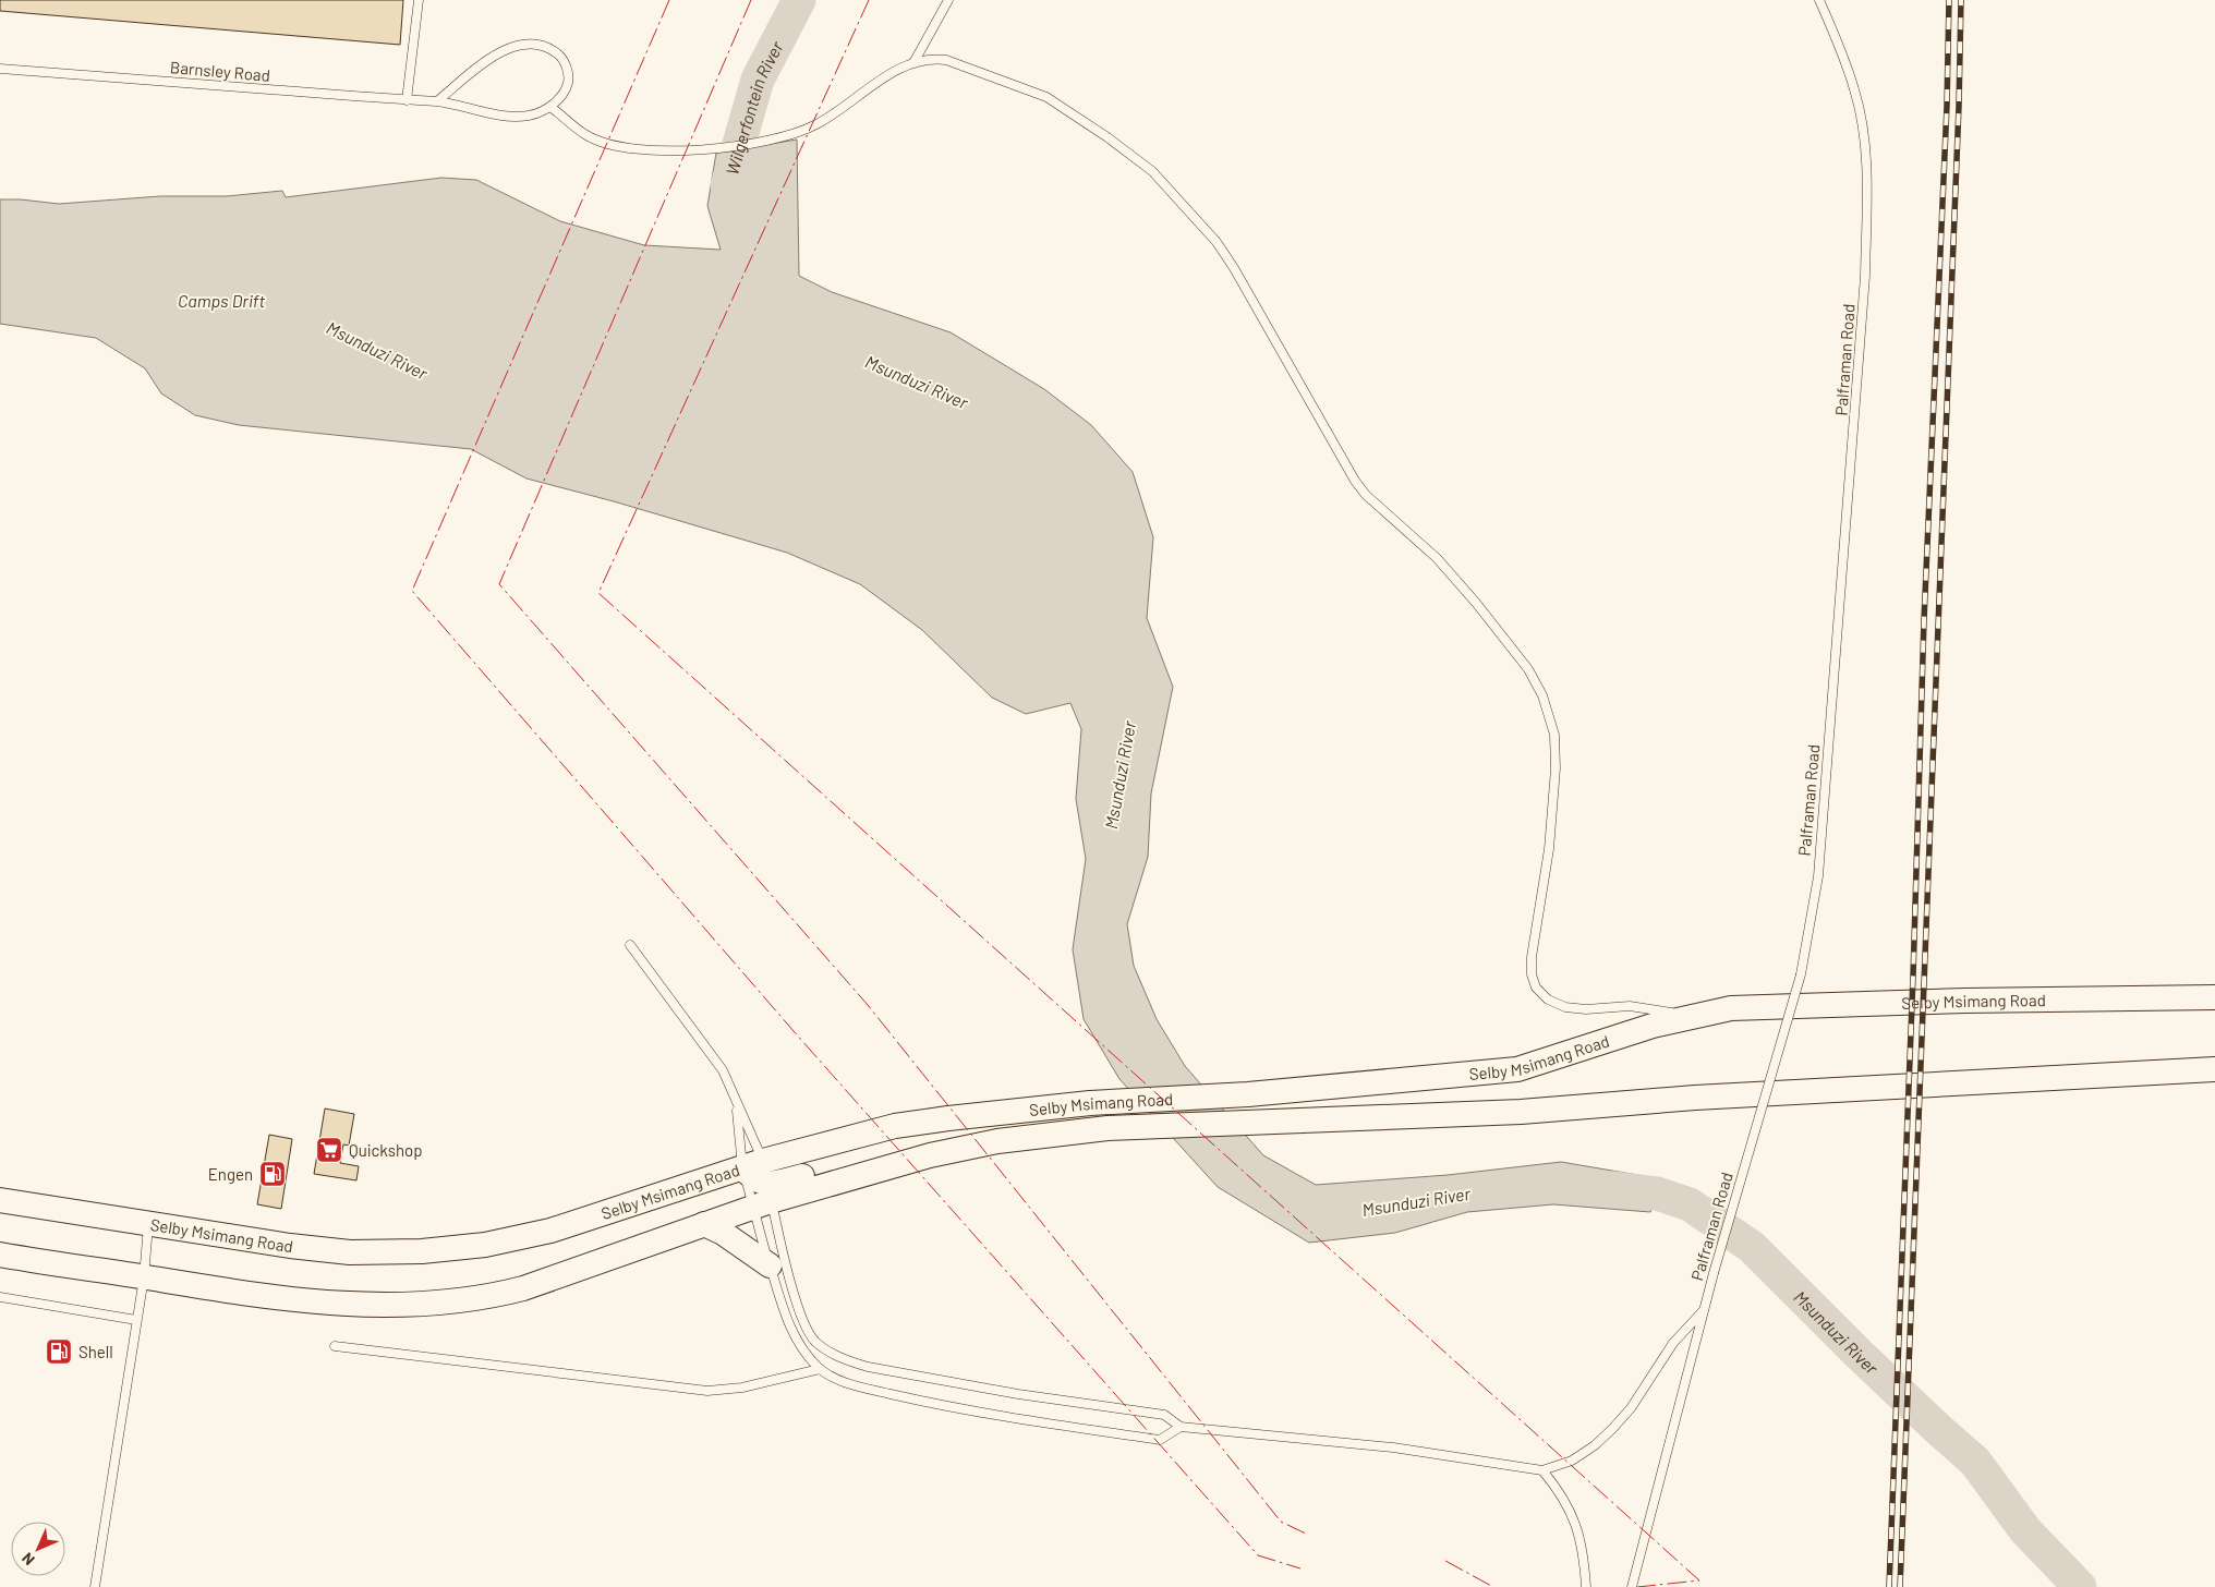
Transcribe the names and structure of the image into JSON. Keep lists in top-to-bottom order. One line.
{"streets":{"main road":["Selby Msimang Road"],"lane":["Barnsley Road","Palframan Road"]},"water":["Wilgerfontein River","Camps Drift","Msunduzi River"],"places":{"supermarket":["Quickshop"],"fuel station":["Engen","Shell"]},"north":"bottom left"}
